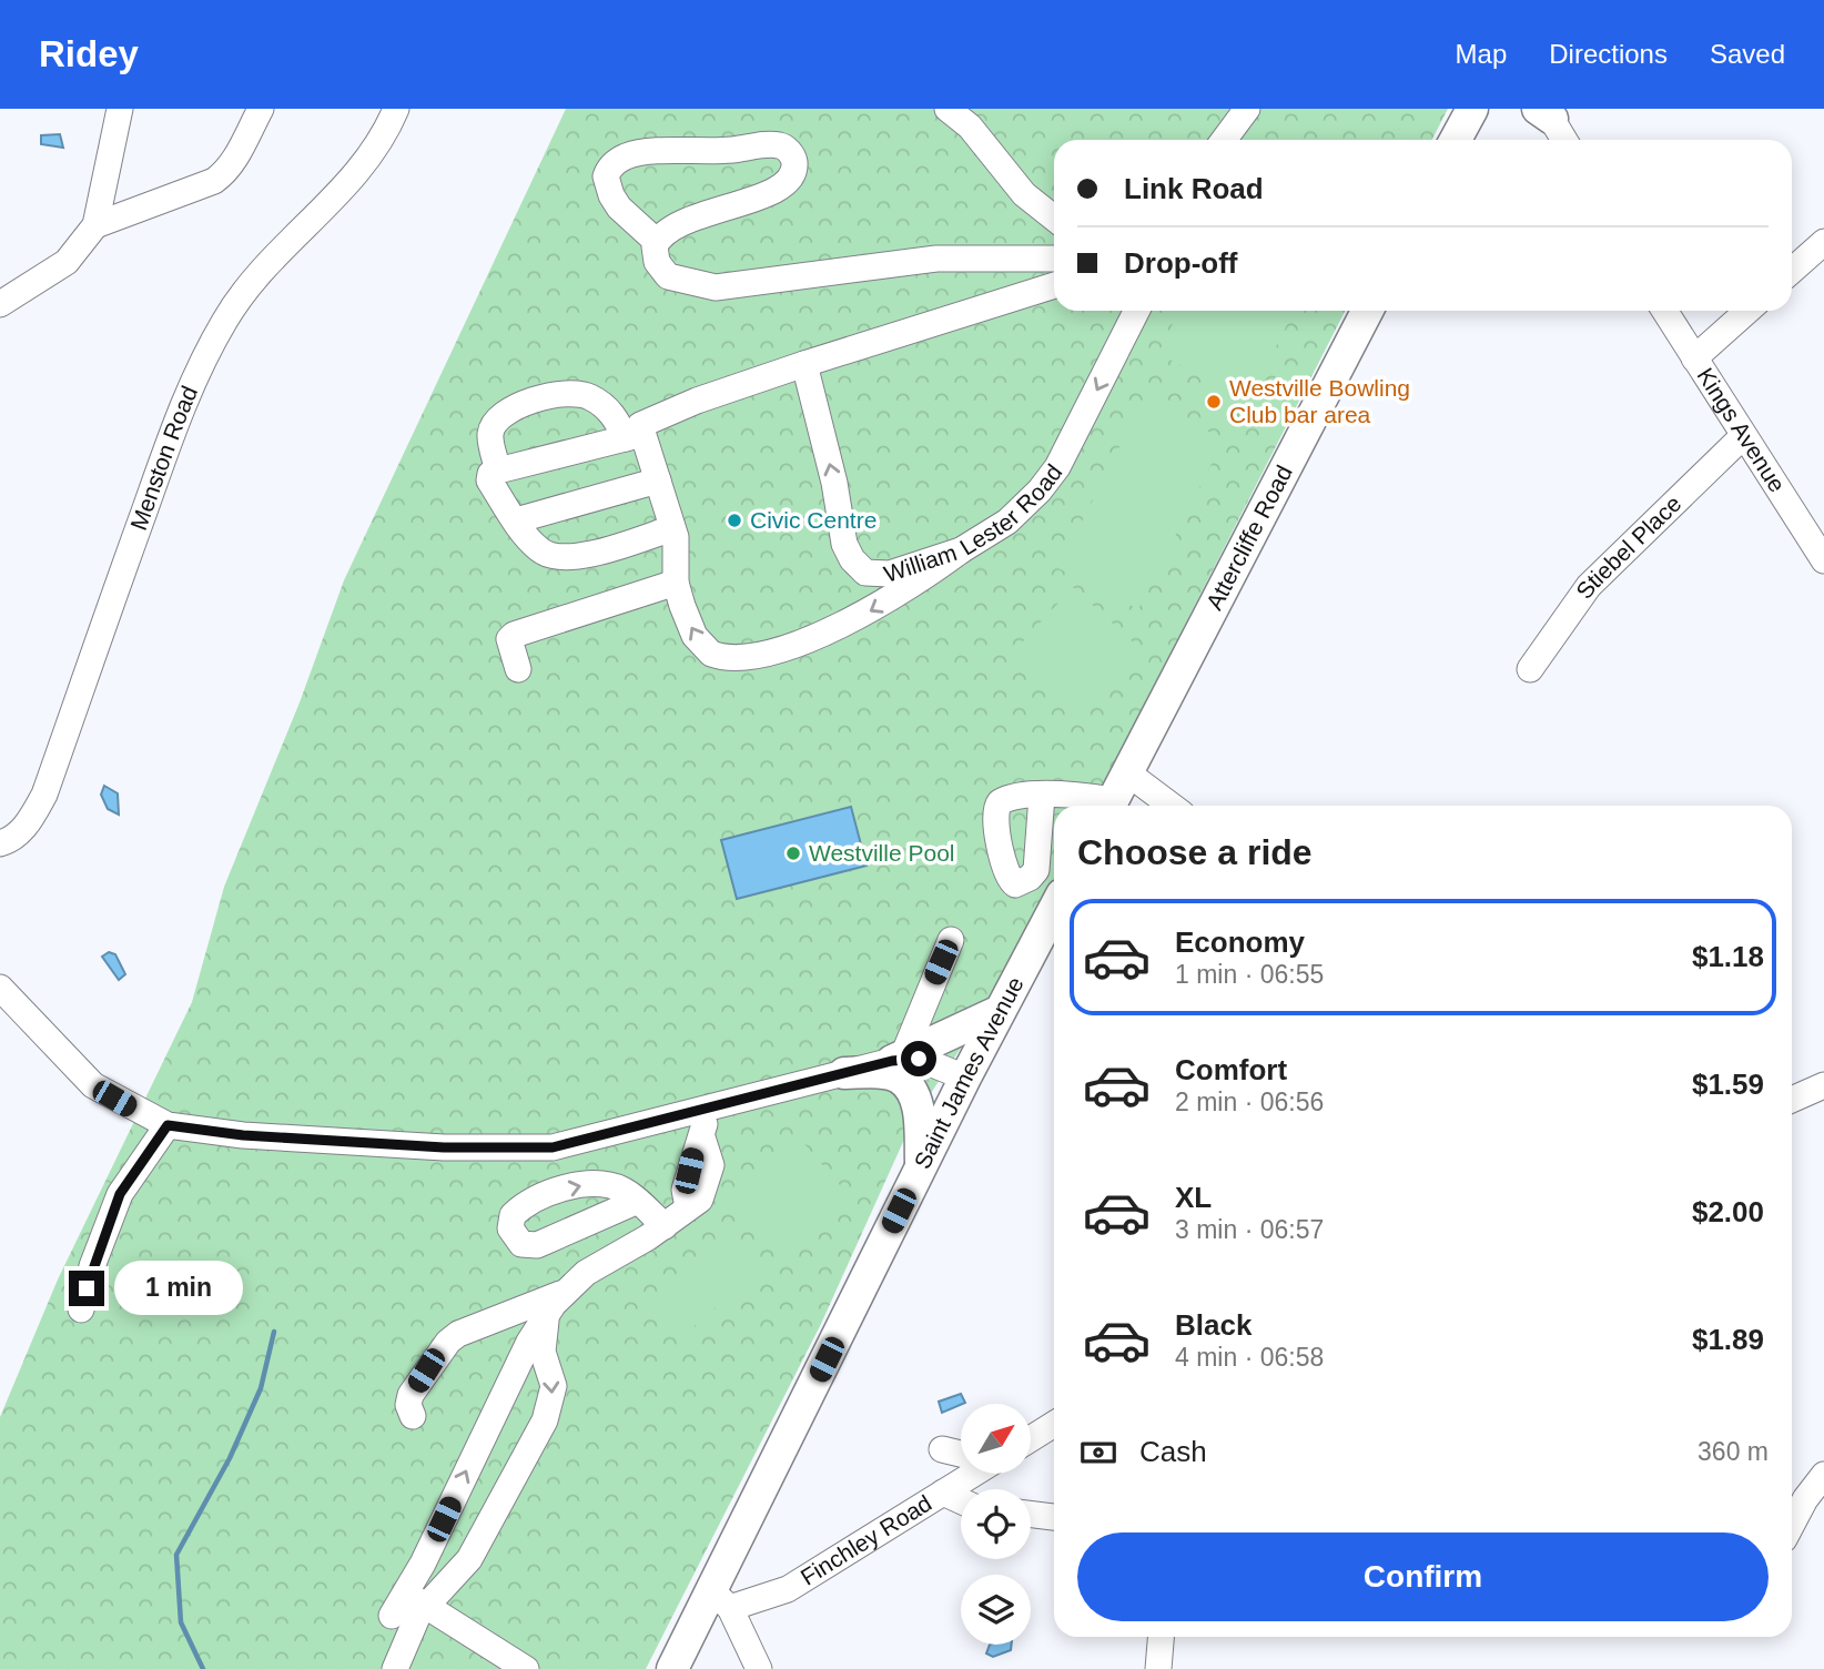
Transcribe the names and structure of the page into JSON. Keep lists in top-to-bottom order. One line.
{"streets":{"main road":["Attercliffe Road","Saint James Avenue"],"street":["Kings Avenue","Menston Road","William Lester Road","Stiebel Place","Finchley Road"]},"crossings":[["Kings Avenue","Stiebel Place"],["Saint James Avenue","Finchley Road"]],"places":["Westville Bowling Club bar area","Civic Centre","Westville Pool"],"north":"top right","page":{"header":"Ridey","nav":["Map","Directions","Saved"],"banner":["Link Road","Drop-off"],"heading":"Choose a ride","list":[{"name":"Economy","note":"1 min · 06:55","value":"$1.18"},{"name":"Comfort","note":"2 min · 06:56","value":"$1.59"},{"name":"XL","note":"3 min · 06:57","value":"$2.00"},{"name":"Black","note":"4 min · 06:58","value":"$1.89"}],"bubble":"1 min","pay":["Cash","360 m"],"buttons":"Confirm"}}
